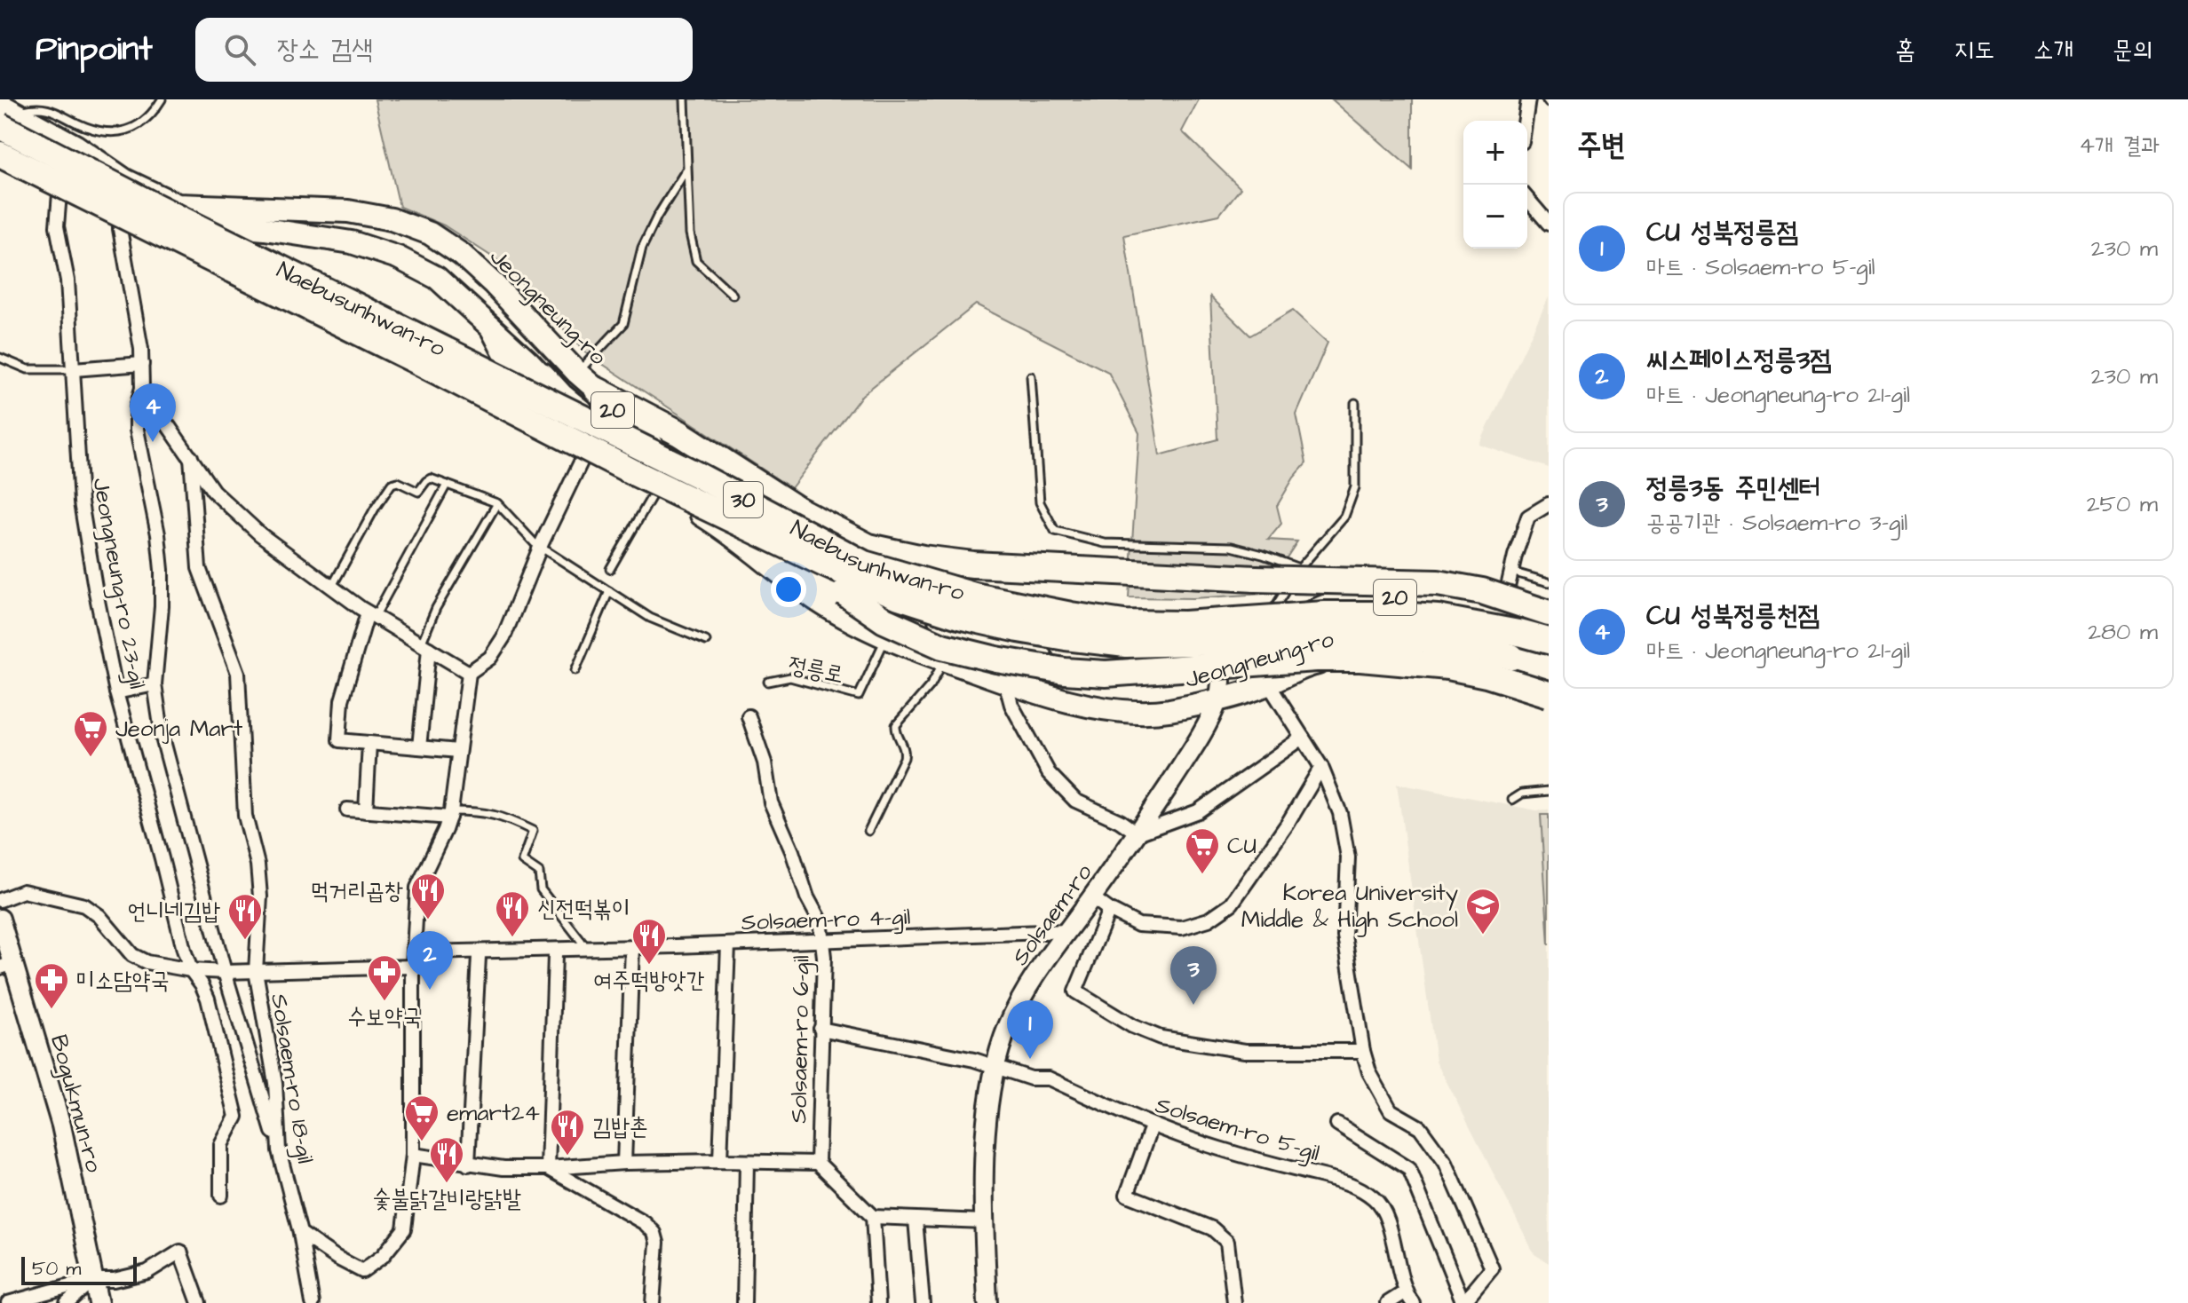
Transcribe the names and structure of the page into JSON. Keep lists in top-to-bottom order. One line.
{"streets":{"highway":["Naebusunhwan-ro","30"],"main road":["Jeongneung-ro","20","Solsaem-ro","Bogukmun-ro"],"street":["Jeongneung-ro 23-gil","Solsaem-ro 4-gil","Solsaem-ro 6-gil","Solsaem-ro 18-gil","Solsaem-ro 5-gil"],"lane":["정릉로"]},"crossings":[["Jeongneung-ro","Naebusunhwan-ro"],["Jeongneung-ro","Jeongneung-ro 23-gil"],["Jeongneung-ro","정릉로"],["Jeongneung-ro","Solsaem-ro"],["Solsaem-ro","Solsaem-ro 4-gil"],["Solsaem-ro","Solsaem-ro 5-gil"],["Solsaem-ro 4-gil","Solsaem-ro 6-gil"]],"places":{"supermarket":["Jeonja Mart","CU","emart24"],"restaurant":["먹거리곱창","신전떡볶이","언니네김밥","여주떡방앗간","김밥촌","숯불닭갈비랑닭발"],"school or university":["Korea University Middle & High School"],"pharmacy":["수보약국","미소담약국"]},"scale_bar":"50 m","page":{"header":"Pinpoint","search":"장소 검색","nav":["홈","지도","소개","문의"],"heading":["주변","4개 결과"],"map_buttons":["+","−"],"list":[{"mark":"1","name":"CU 성북정릉점","note":"마트 · Solsaem-ro 5-gil","value":"230 m"},{"mark":"2","name":"씨스페이스정릉3점","note":"마트 · Jeongneung-ro 21-gil","value":"230 m"},{"mark":"3","name":"정릉3동 주민센터","note":"공공기관 · Solsaem-ro 3-gil","value":"250 m"},{"mark":"4","name":"CU 성북정릉천점","note":"마트 · Jeongneung-ro 21-gil","value":"280 m"}],"pins":["4","2","3","1"],"scale":"50 m"}}
